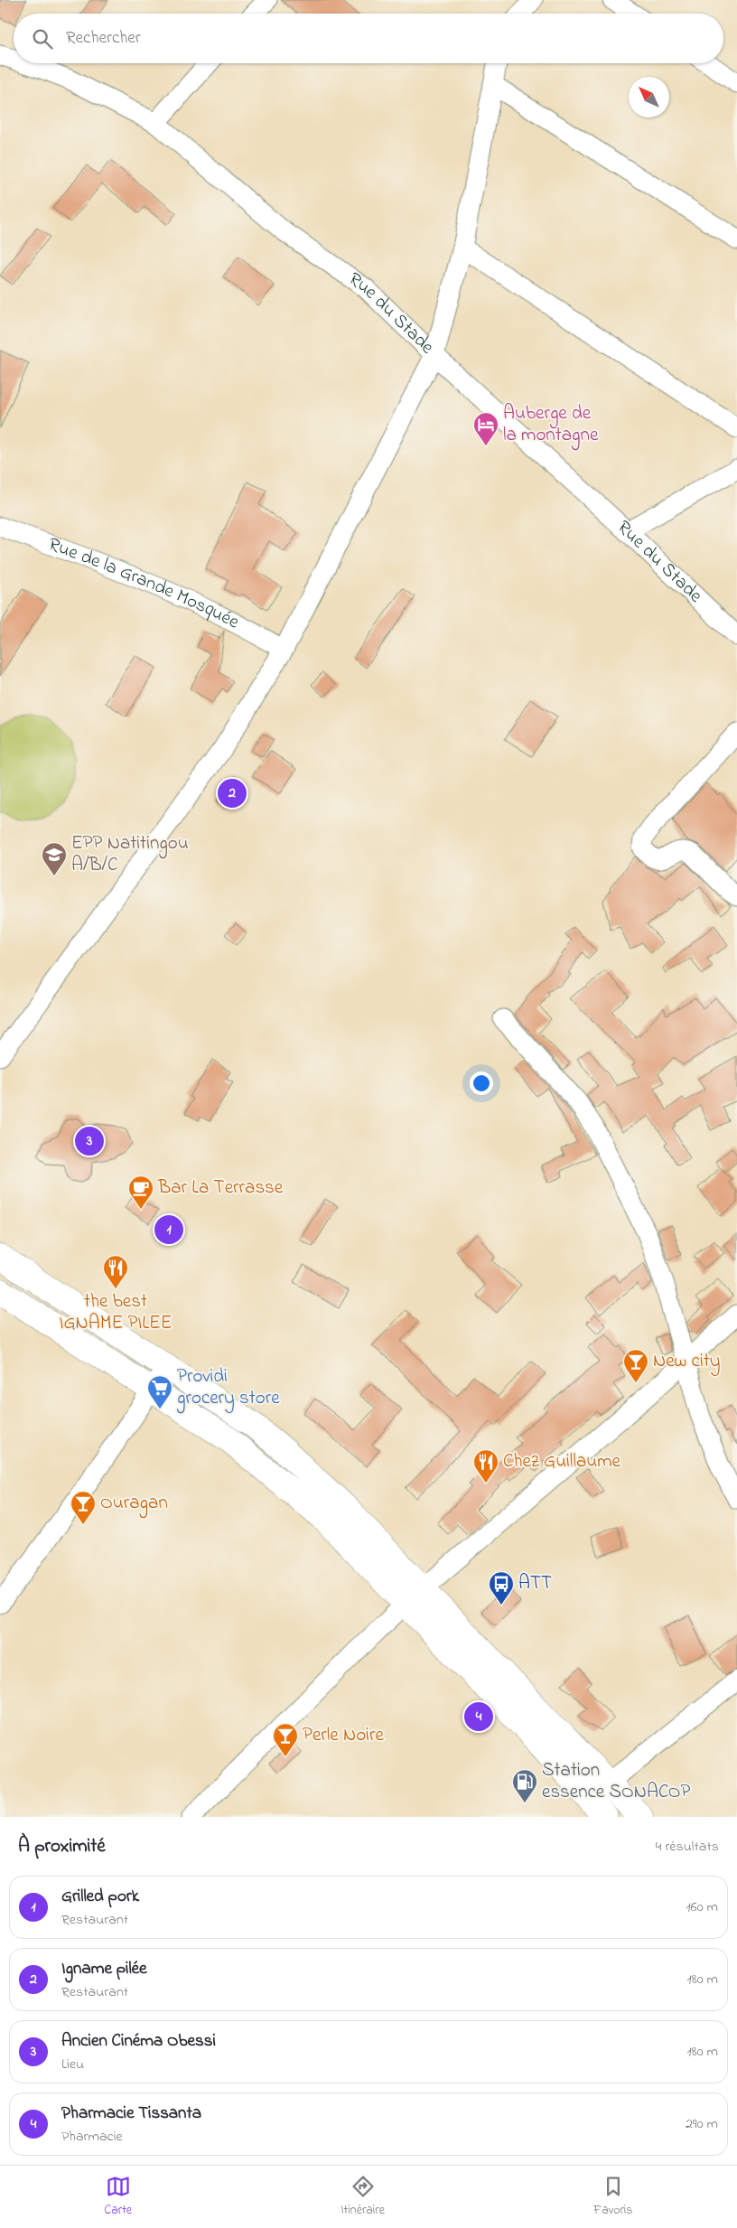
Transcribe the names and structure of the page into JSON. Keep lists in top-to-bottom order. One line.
{"streets":{"street":["Rue du Stade","Rue de la Grande Mosquée"]},"places":{"hotel":["Auberge de la montagne"],"school or university":["EPP Natitingou A/B/C"],"cafe":["Bar La Terrasse"],"restaurant":["the best IGNAME PILEE","Chez Guillaume"],"bar":["New city","Ouragan","Perle Noire"],"supermarket":["Providi grocery store"],"bus stop":["ATT"],"fuel station":["Station essence SONACOP"]},"north":"top left","page":{"search":"Rechercher","pins":["2","3","1","4"],"heading":["À proximité","4 résultats"],"list":[{"mark":"1","name":"Grilled pork","note":"Restaurant","value":"160 m"},{"mark":"2","name":"Igname pilée","note":"Restaurant","value":"180 m"},{"mark":"3","name":"Ancien Cinéma Obessi","note":"Lieu","value":"180 m"},{"mark":"4","name":"Pharmacie Tissanta","note":"Pharmacie","value":"290 m"}],"nav":["Carte","Itinéraire","Favoris"]}}
